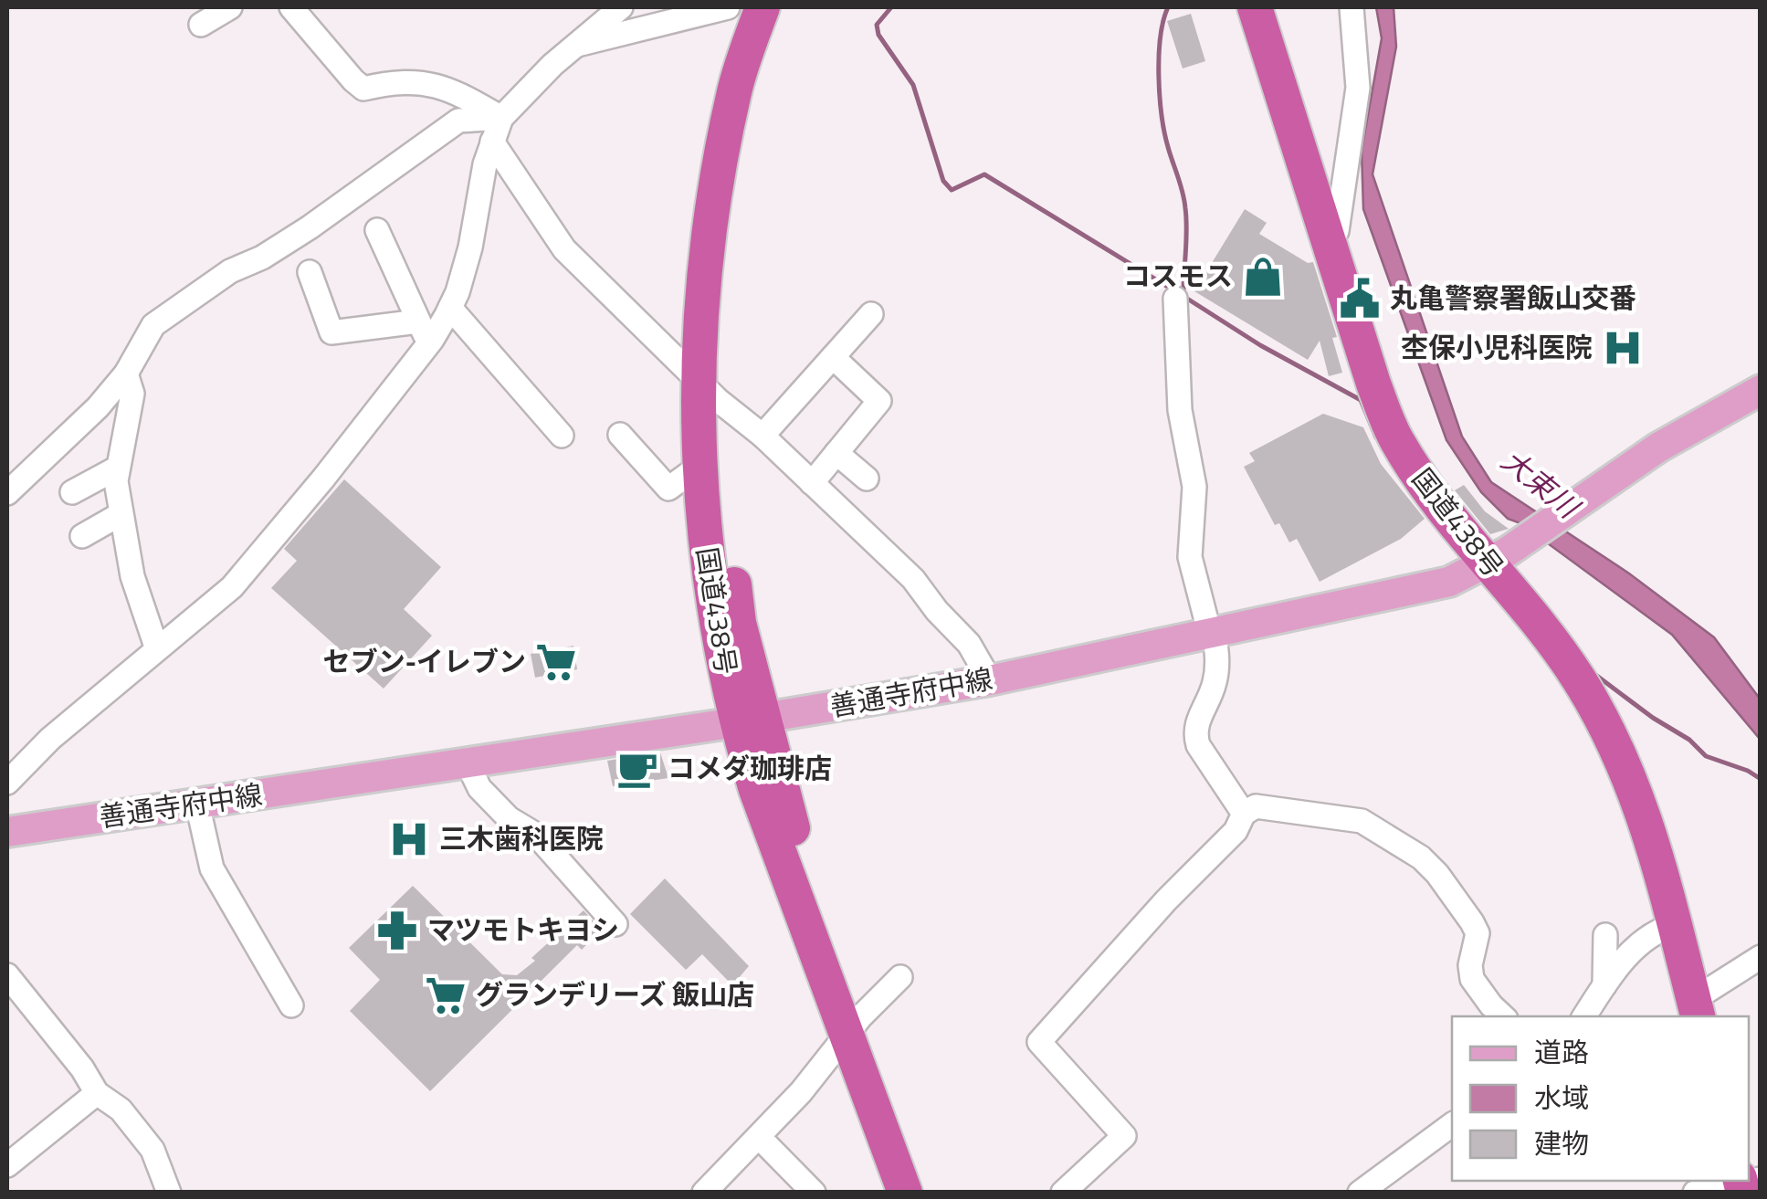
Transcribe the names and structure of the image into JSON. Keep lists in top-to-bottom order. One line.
{"streets":{"highway":["国道438号"],"main road":["善通寺府中線"]},"crossings":[["国道438号","善通寺府中線"]],"water":["大束川"],"places":{"shop":["コスモス"],"public building":["丸亀警察署飯山交番"],"hospital":["杢保小児科医院","三木歯科医院"],"supermarket":["セブン-イレブン","グランデリーズ 飯山店"],"cafe":["コメダ珈琲店"],"pharmacy":["マツモトキヨシ"]},"legend":["道路","水域","建物"]}
